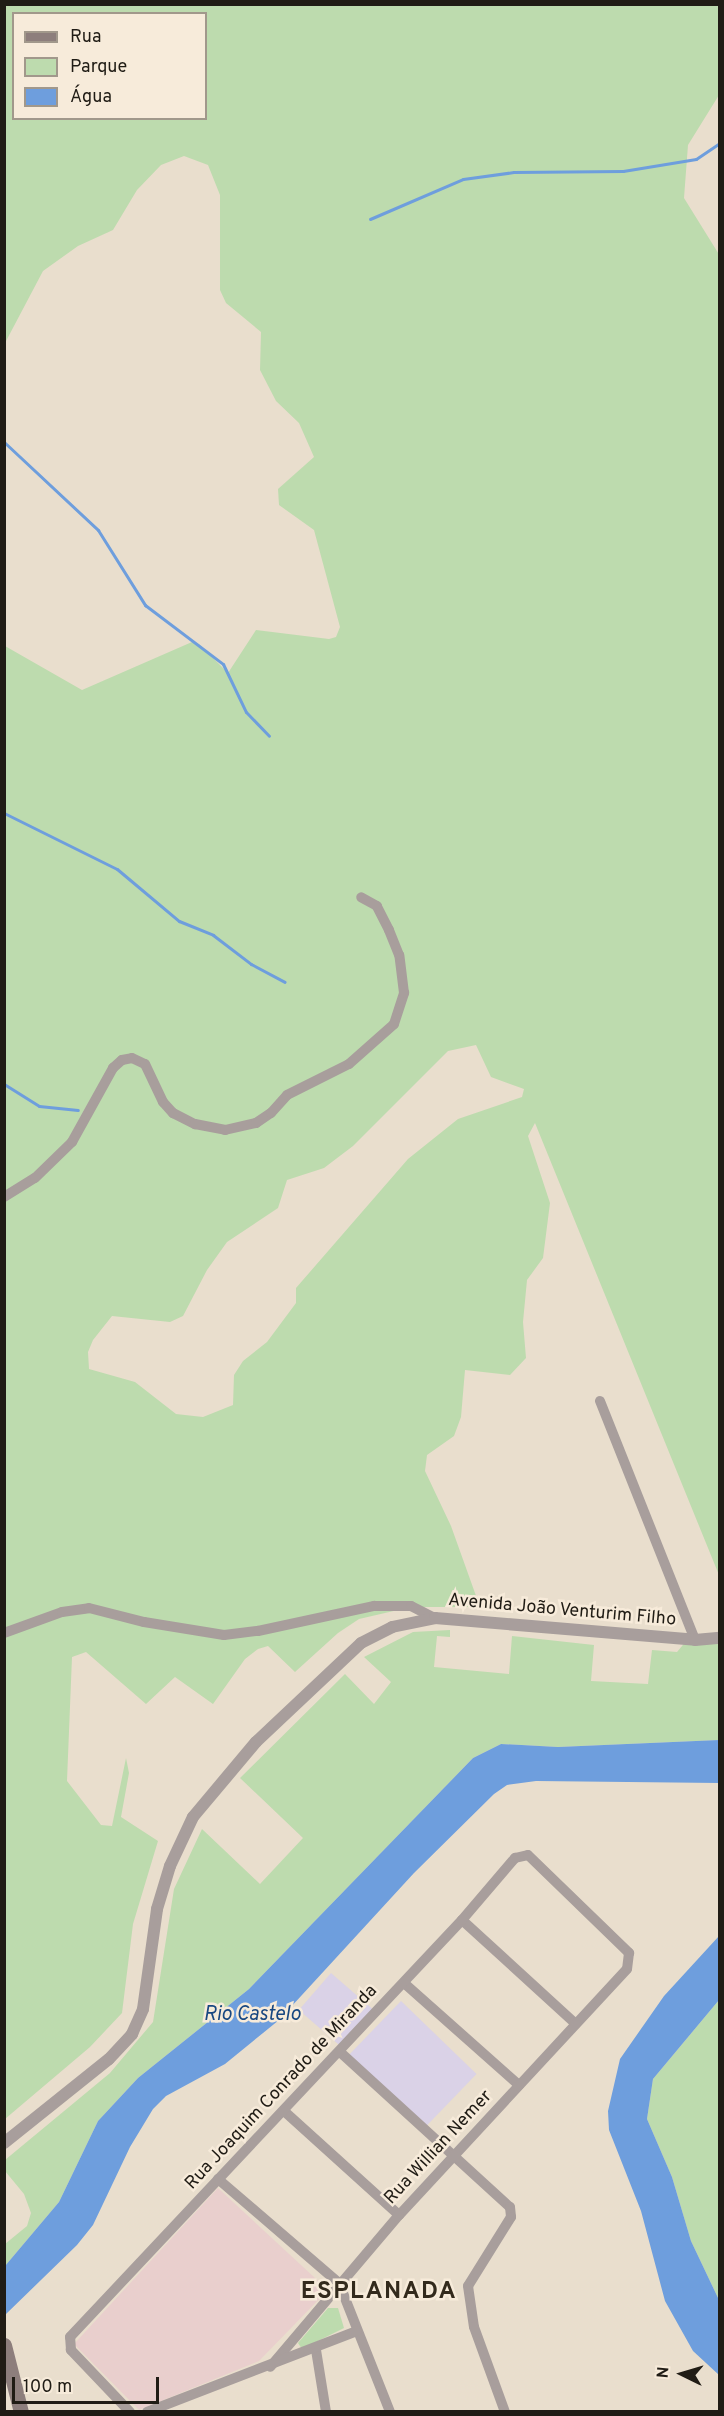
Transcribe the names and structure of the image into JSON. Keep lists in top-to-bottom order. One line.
{"streets":{"street":["Avenida João Venturim Filho","Rua Joaquim Conrado de Miranda","Rua Willian Nemer"]},"crossings":[["Rua Joaquim Conrado de Miranda","Rua Willian Nemer"]],"districts":["ESPLANADA"],"water":["Rio Castelo"],"legend":["Rua","Parque","Água"],"scale_bar":"100 m","north":"left"}
